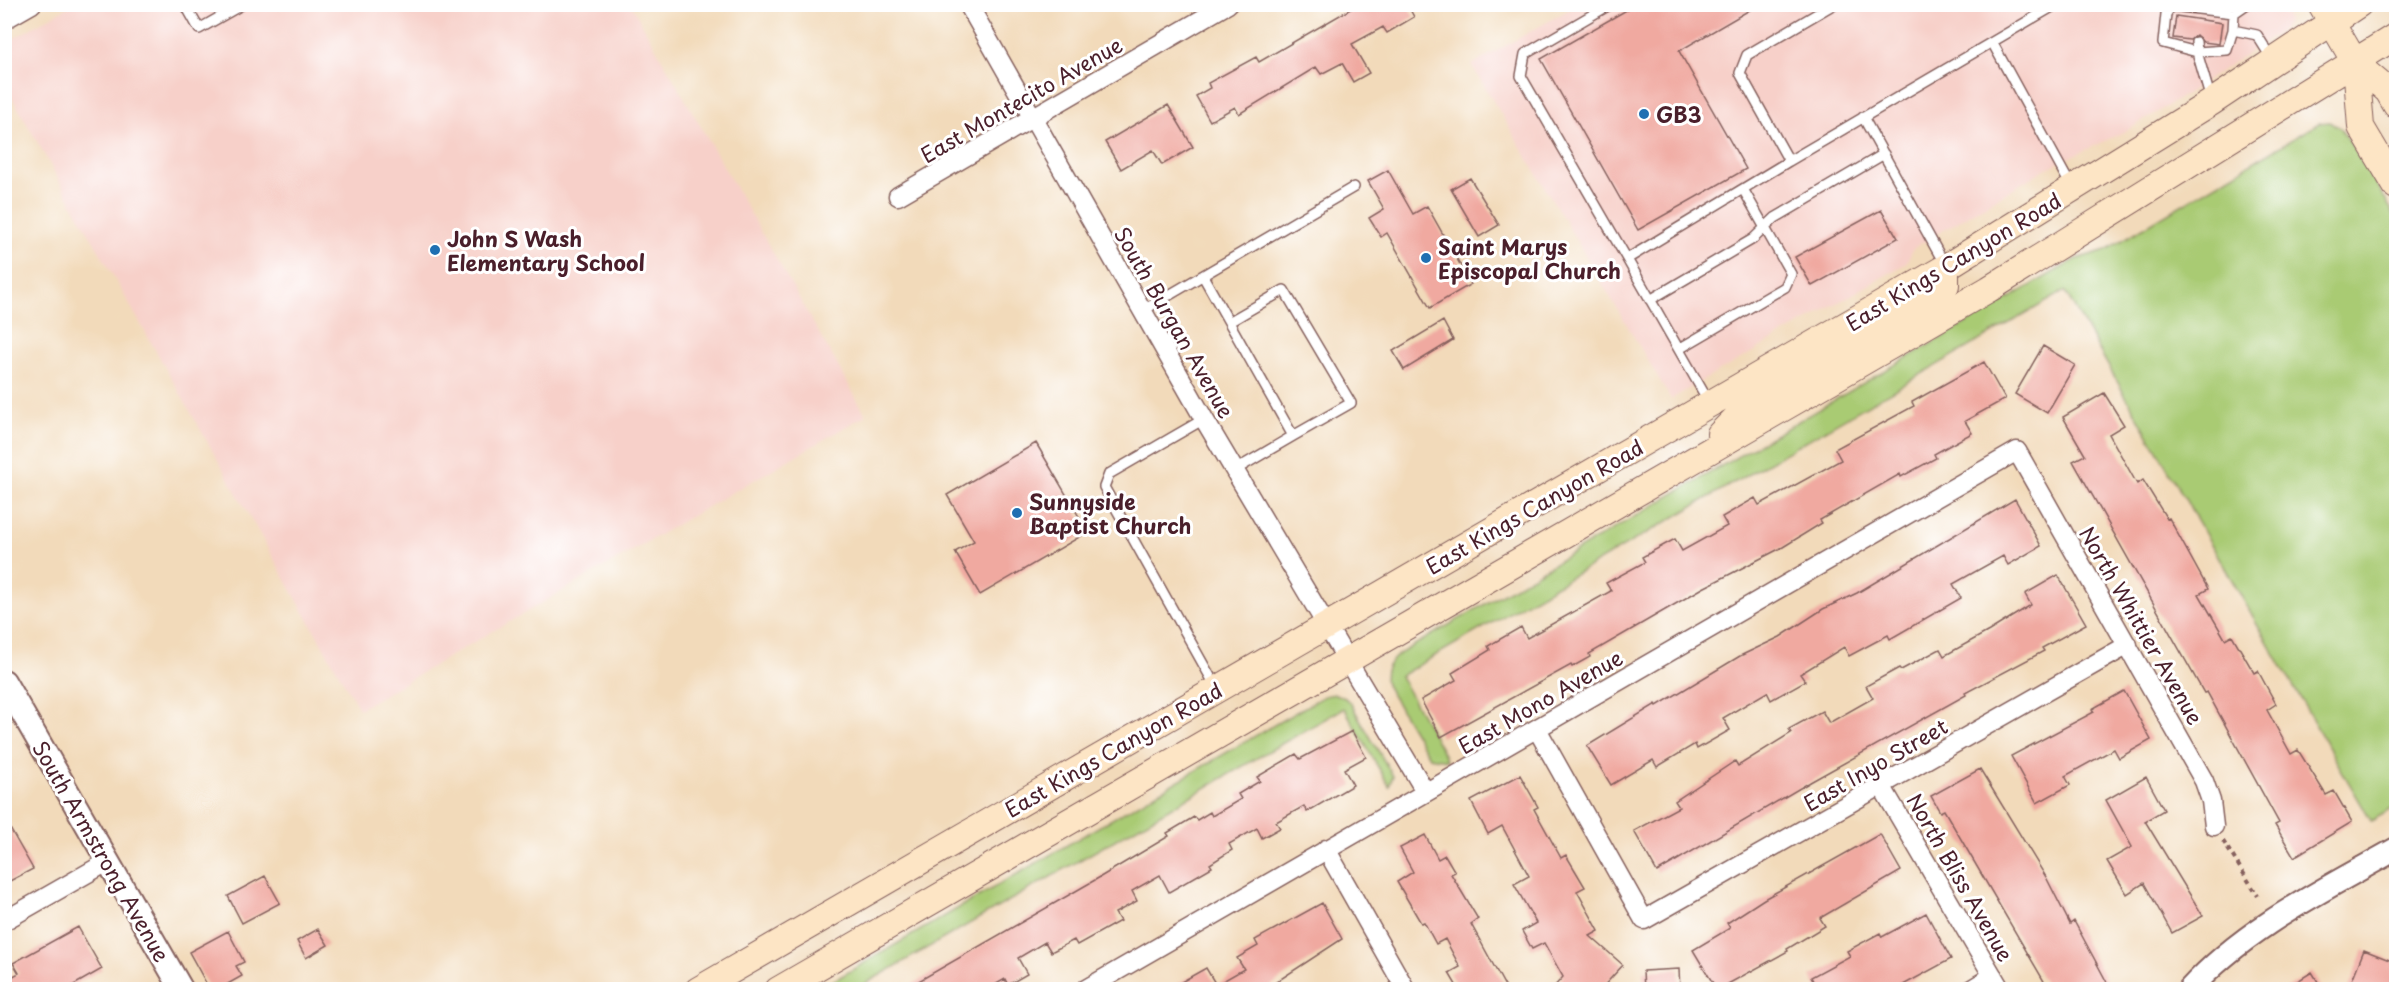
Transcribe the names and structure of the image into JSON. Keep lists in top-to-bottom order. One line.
{"streets":{"main road":["East Kings Canyon Road"],"street":["East Montecito Avenue","South Burgan Avenue","North Whittier Avenue","East Mono Avenue","East Inyo Street","South Armstrong Avenue","North Bliss Avenue"]},"crossings":[["East Montecito Avenue","South Burgan Avenue"],["East Kings Canyon Road","South Burgan Avenue"],["South Burgan Avenue","East Mono Avenue"],["North Whittier Avenue","East Mono Avenue"],["North Whittier Avenue","East Inyo Street"],["East Mono Avenue","East Inyo Street"],["East Inyo Street","North Bliss Avenue"]],"places":["GB3","John S Wash Elementary School","Saint Marys Episcopal Church","Sunnyside Baptist Church"]}
